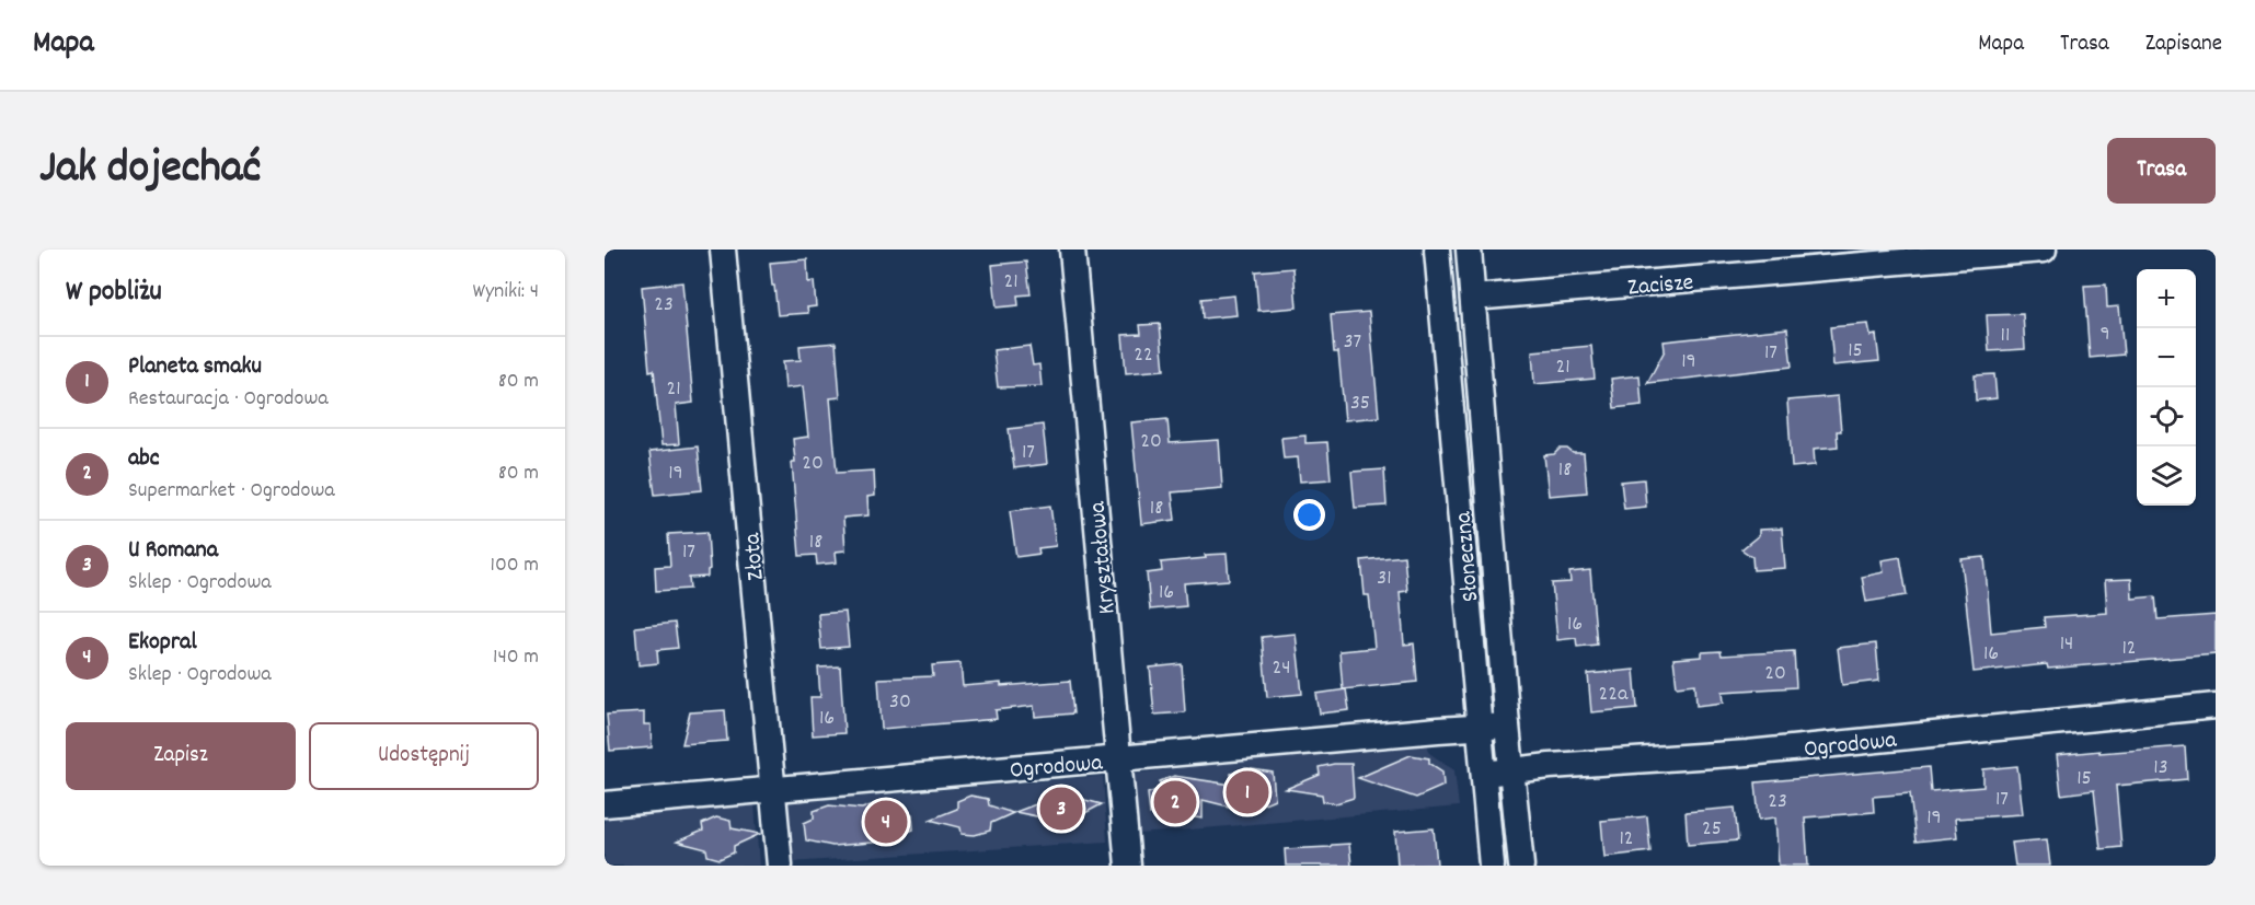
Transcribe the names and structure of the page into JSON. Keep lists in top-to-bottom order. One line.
{"streets":{"street":["Zacisze","Złota","Słoneczna","Kryształowa","Ogrodowa"]},"crossings":[["Zacisze","Słoneczna"],["Złota","Ogrodowa"],["Słoneczna","Ogrodowa"],["Kryształowa","Ogrodowa"]],"house_numbers":["21","23","9","11","37","15","17","22","19","21","21","35","20","17","20","18","19","18","18","17","31","16","16","14","12","16","24","20","22a","30","16","13","15","17","23","19","25","12"],"page":{"header":"Mapa","nav":["Mapa","Trasa","Zapisane"],"title":"Jak dojechać","buttons":["Trasa",["Zapisz","Udostępnij"]],"heading":["W pobliżu","Wyniki: 4"],"map_buttons":["+","−"],"list":[{"mark":"1","name":"Planeta smaku","note":"Restauracja · Ogrodowa","value":"80 m"},{"mark":"2","name":"abc","note":"Supermarket · Ogrodowa","value":"80 m"},{"mark":"3","name":"U Romana","note":"Sklep · Ogrodowa","value":"100 m"},{"mark":"4","name":"Ekopral","note":"Sklep · Ogrodowa","value":"140 m"}],"pins":["1","2","3","4"]}}
